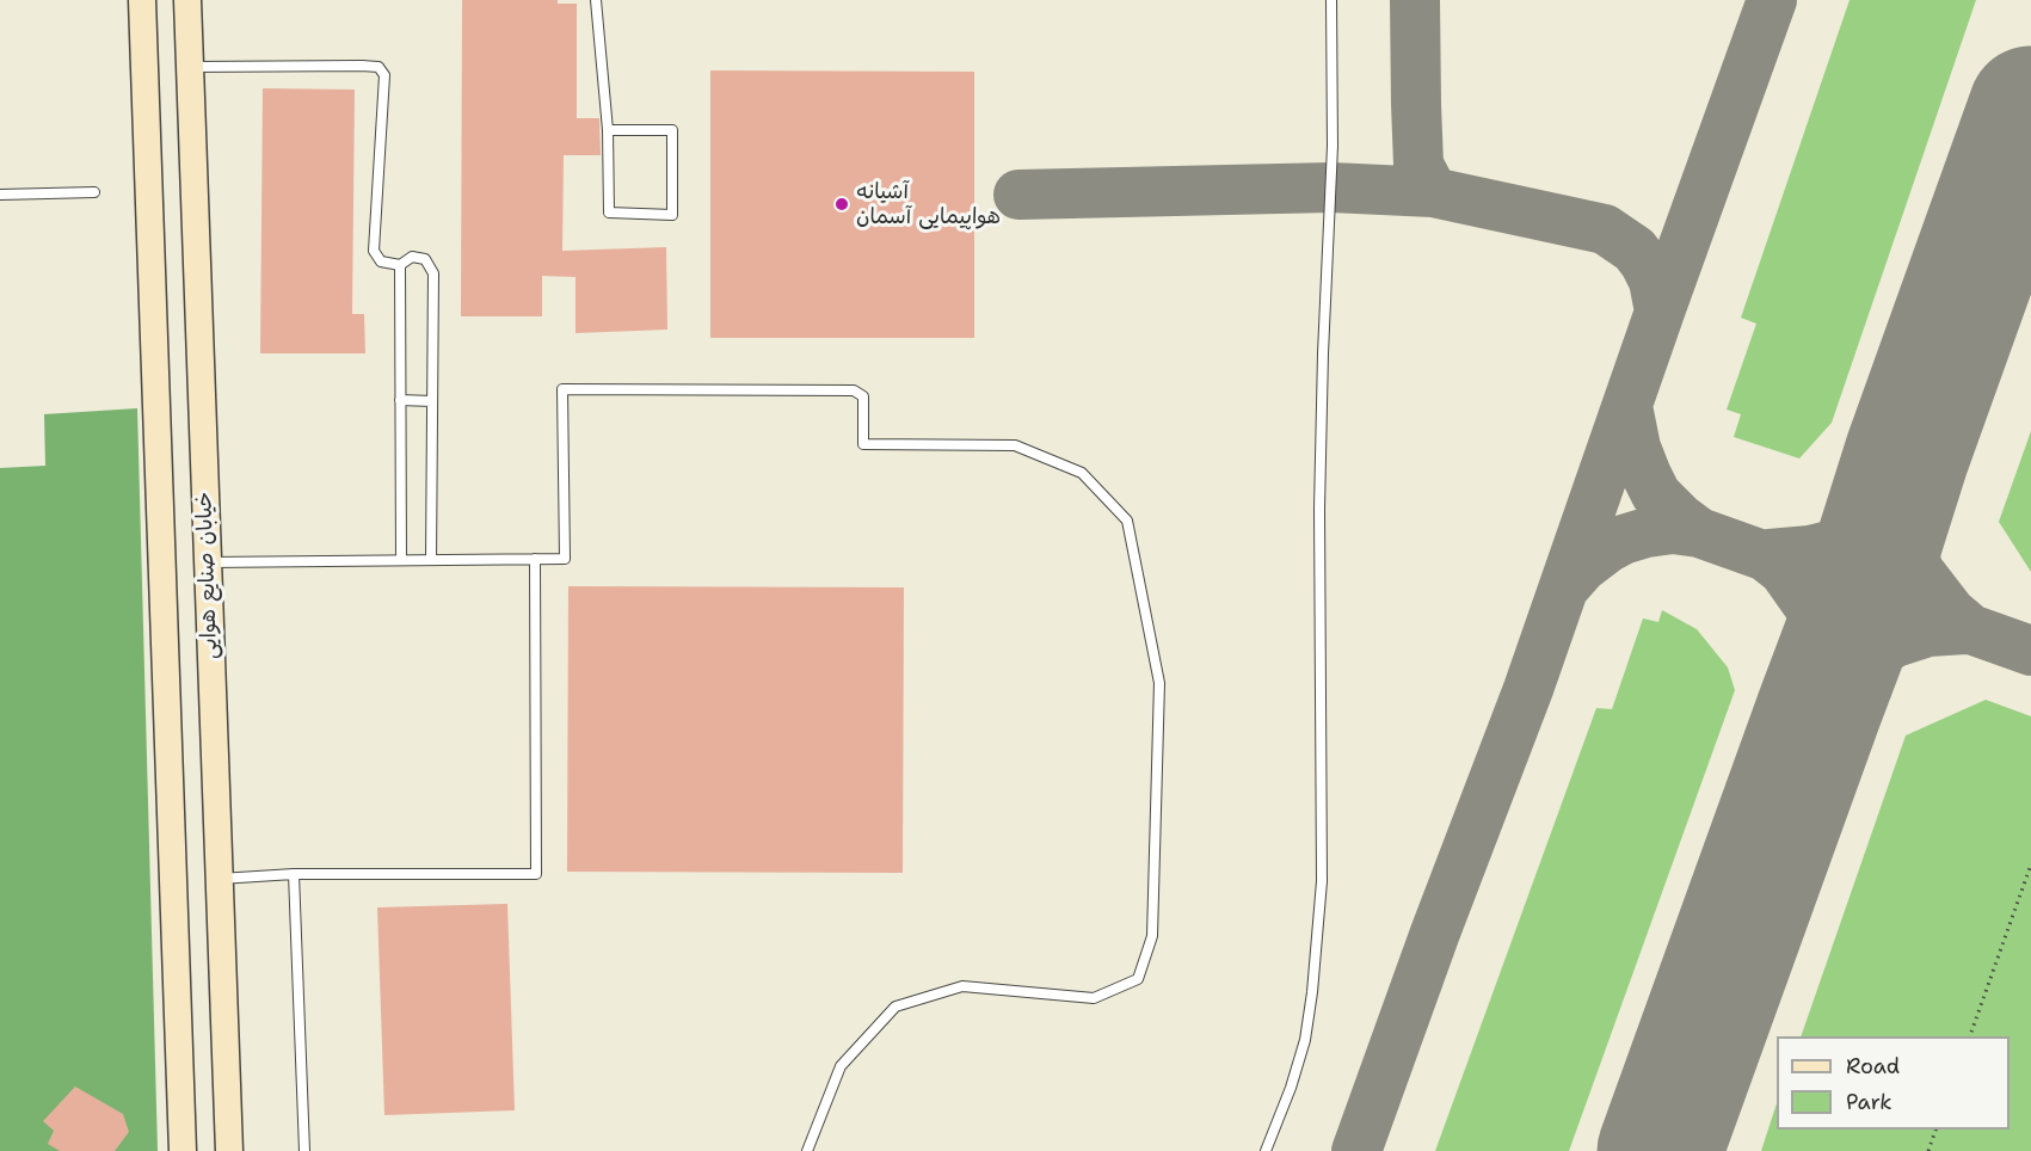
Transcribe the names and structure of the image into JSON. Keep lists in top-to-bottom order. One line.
{"streets":{"street":["خیابان صنایع هوایی"]},"places":["آشیانه هواپیمایی آسمان"],"legend":["Road","Park"]}
